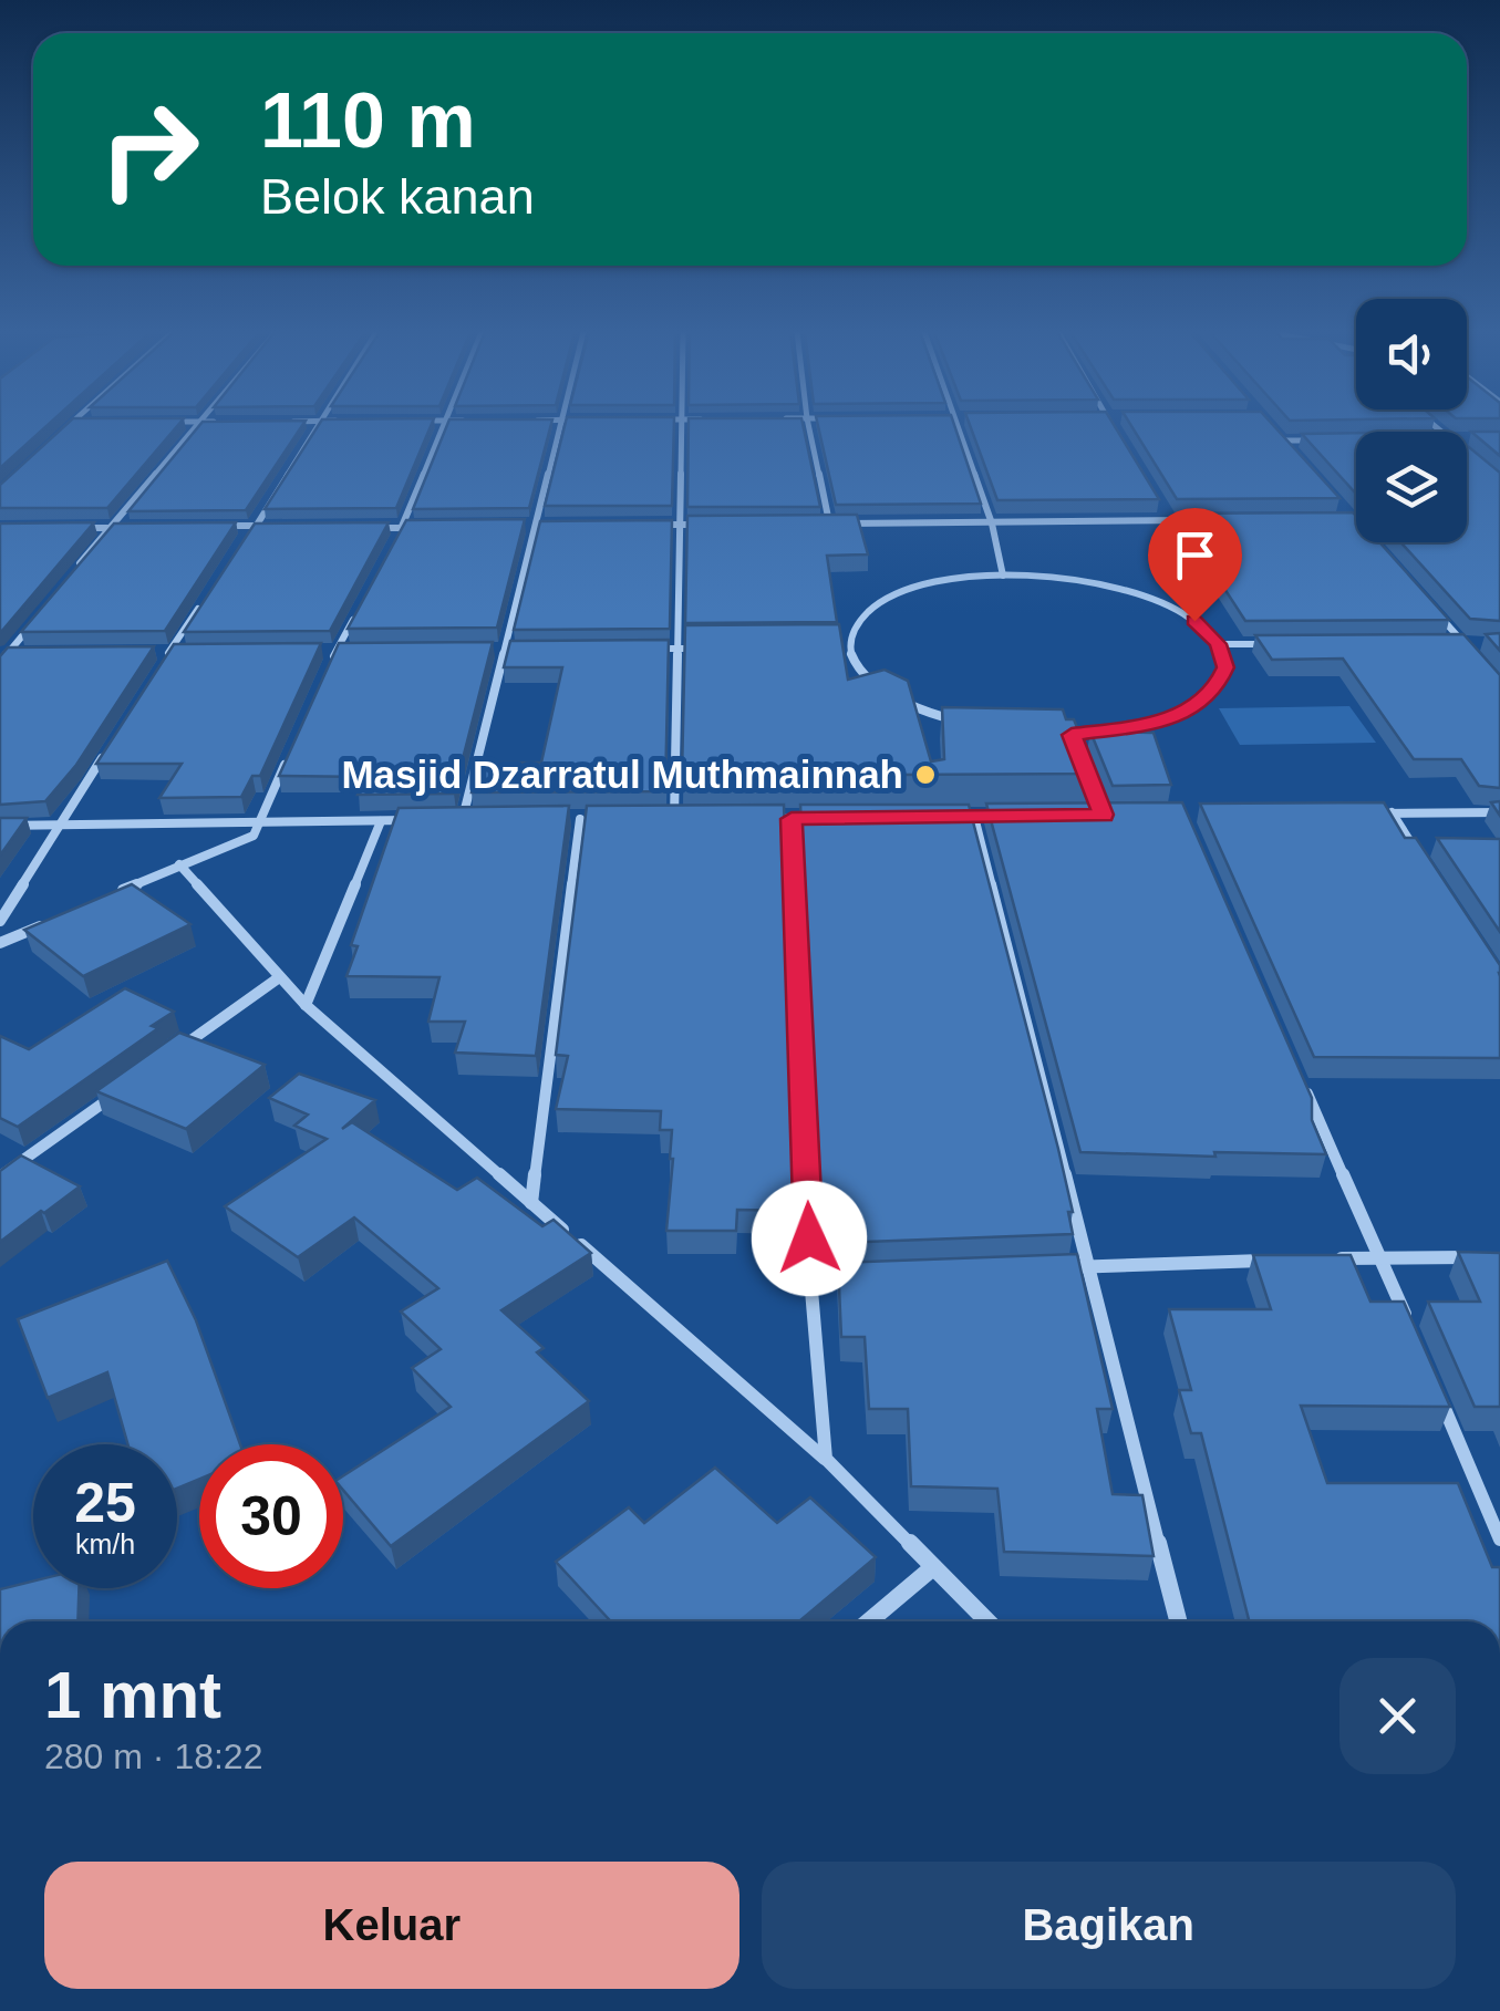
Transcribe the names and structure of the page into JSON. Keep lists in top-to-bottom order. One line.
{"places":["Masjid Dzarratul Muthmainnah"],"page":{"turn":["110 m","Belok kanan"],"speed":"25 km/h","limit":"30","heading":["1 mnt","280 m · 18:22"],"buttons":["Keluar","Bagikan"]}}
